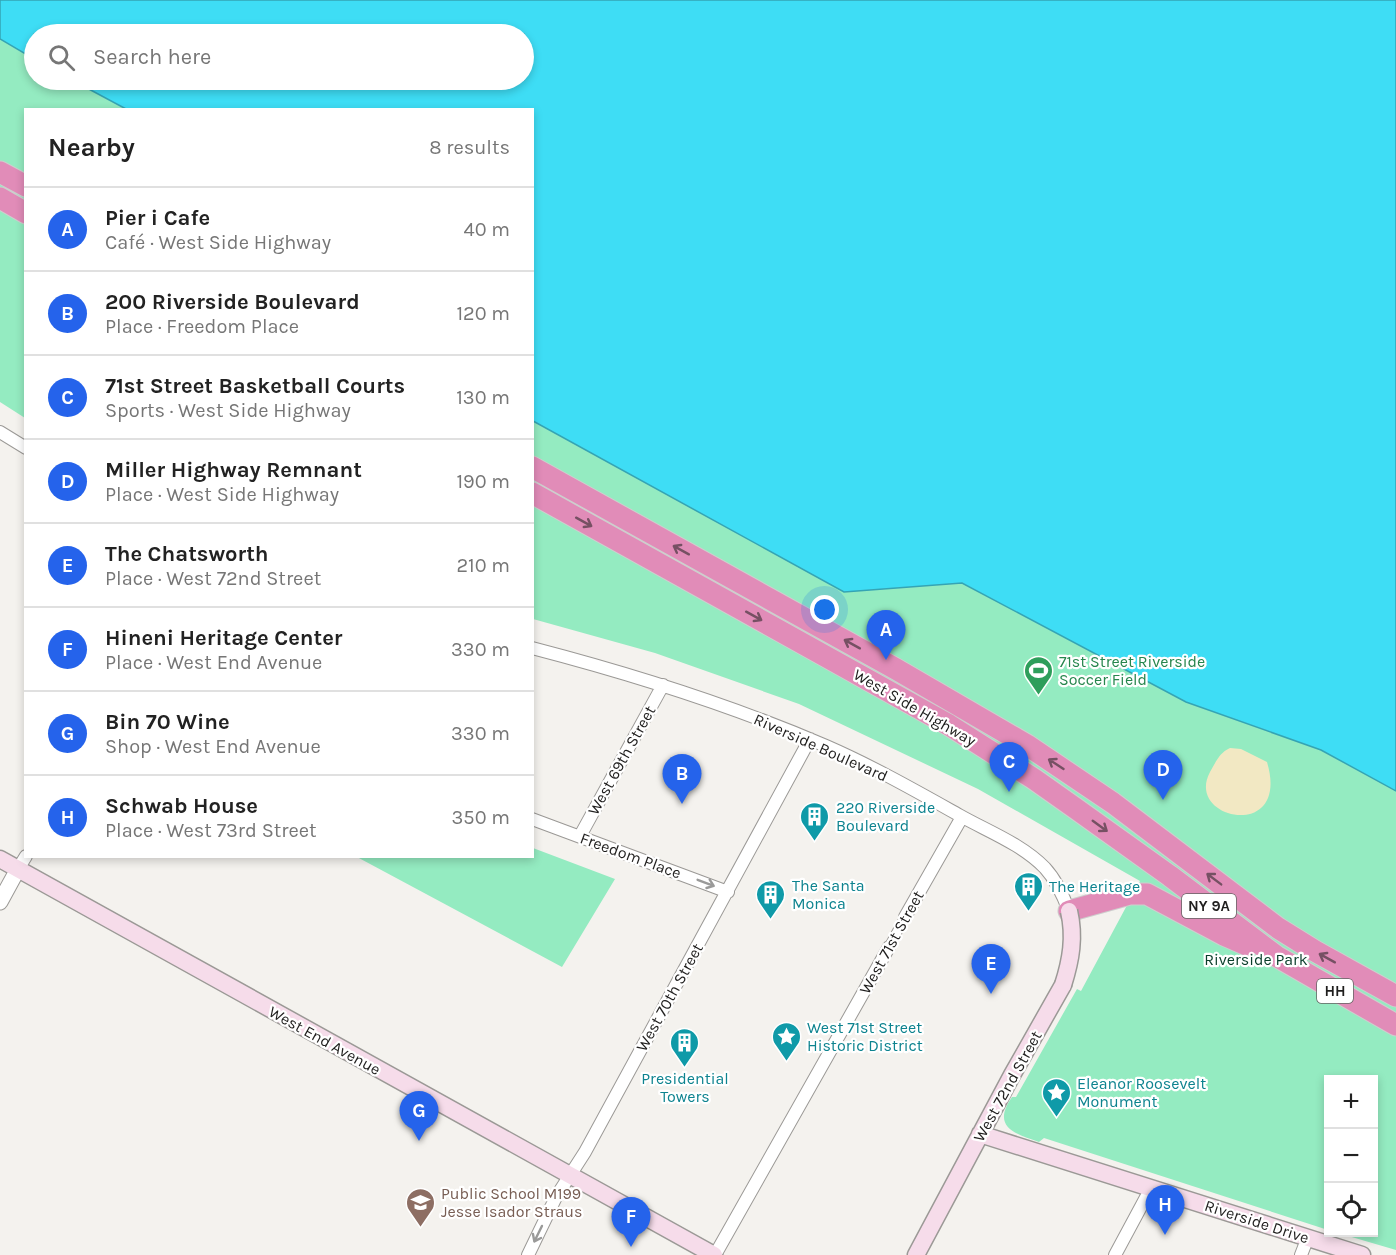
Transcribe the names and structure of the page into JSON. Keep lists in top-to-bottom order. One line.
{"streets":{"highway":["West Side Highway","NY 9A","HH"],"main road":["West End Avenue","West 72nd Street","Riverside Drive"],"street":["Riverside Boulevard","West 69th Street","Freedom Place","West 71st Street","West 70th Street"]},"crossings":[["West Side Highway","HH"],["Riverside Boulevard","West 69th Street"],["Riverside Boulevard","West 71st Street"],["Riverside Boulevard","West 70th Street"],["Riverside Boulevard","West 72nd Street"],["West 69th Street","Freedom Place"],["Freedom Place","West 70th Street"],["West 71st Street","West End Avenue"],["West 70th Street","West End Avenue"],["West 72nd Street","Riverside Drive"]],"one_way":["Freedom Place"],"parks":["Riverside Park"],"places":{"sports":["71st Street Riverside Soccer Field"],"building":["220 Riverside Boulevard","The Heritage","The Santa Monica","Presidential Towers"],"place":["West 71st Street Historic District","Eleanor Roosevelt Monument"],"school or university":["Public School M199 Jesse Isador Straus"]},"page":{"search":"Search here","heading":["Nearby","8 results"],"list":[{"mark":"A","name":"Pier i Cafe","note":"Café · West Side Highway","value":"40 m"},{"mark":"B","name":"200 Riverside Boulevard","note":"Place · Freedom Place","value":"120 m"},{"mark":"C","name":"71st Street Basketball Courts","note":"Sports · West Side Highway","value":"130 m"},{"mark":"D","name":"Miller Highway Remnant","note":"Place · West Side Highway","value":"190 m"},{"mark":"E","name":"The Chatsworth","note":"Place · West 72nd Street","value":"210 m"},{"mark":"F","name":"Hineni Heritage Center","note":"Place · West End Avenue","value":"330 m"},{"mark":"G","name":"Bin 70 Wine","note":"Shop · West End Avenue","value":"330 m"},{"mark":"H","name":"Schwab House","note":"Place · West 73rd Street","value":"350 m"}],"pins":["A","C","D","B","E","G","H","F"],"map_buttons":["+","−"]}}
